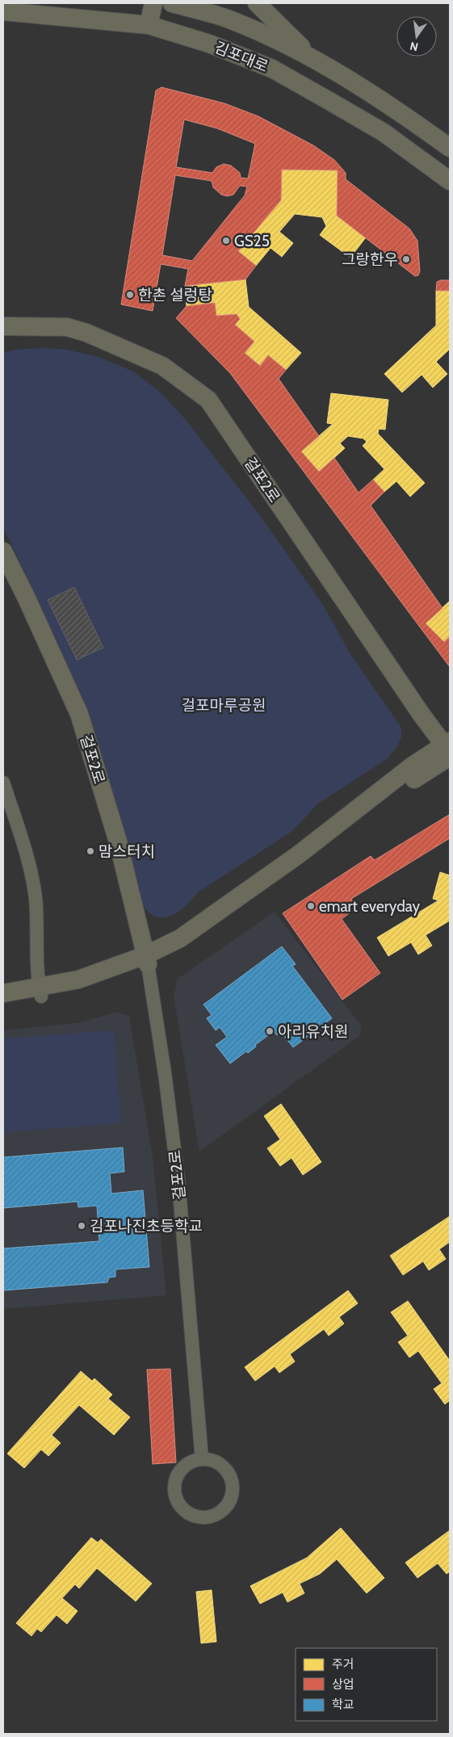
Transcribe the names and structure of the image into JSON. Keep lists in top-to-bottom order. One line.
{"streets":{"street":["김포대로","걸포2로"]},"parks":["걸포마루공원"],"places":["GS25","그랑한우","한촌 설렁탕","맘스터치","emart everyday","아리유치원","김포나진초등학교"],"legend":["주거","상업","학교"],"north":"bottom"}
